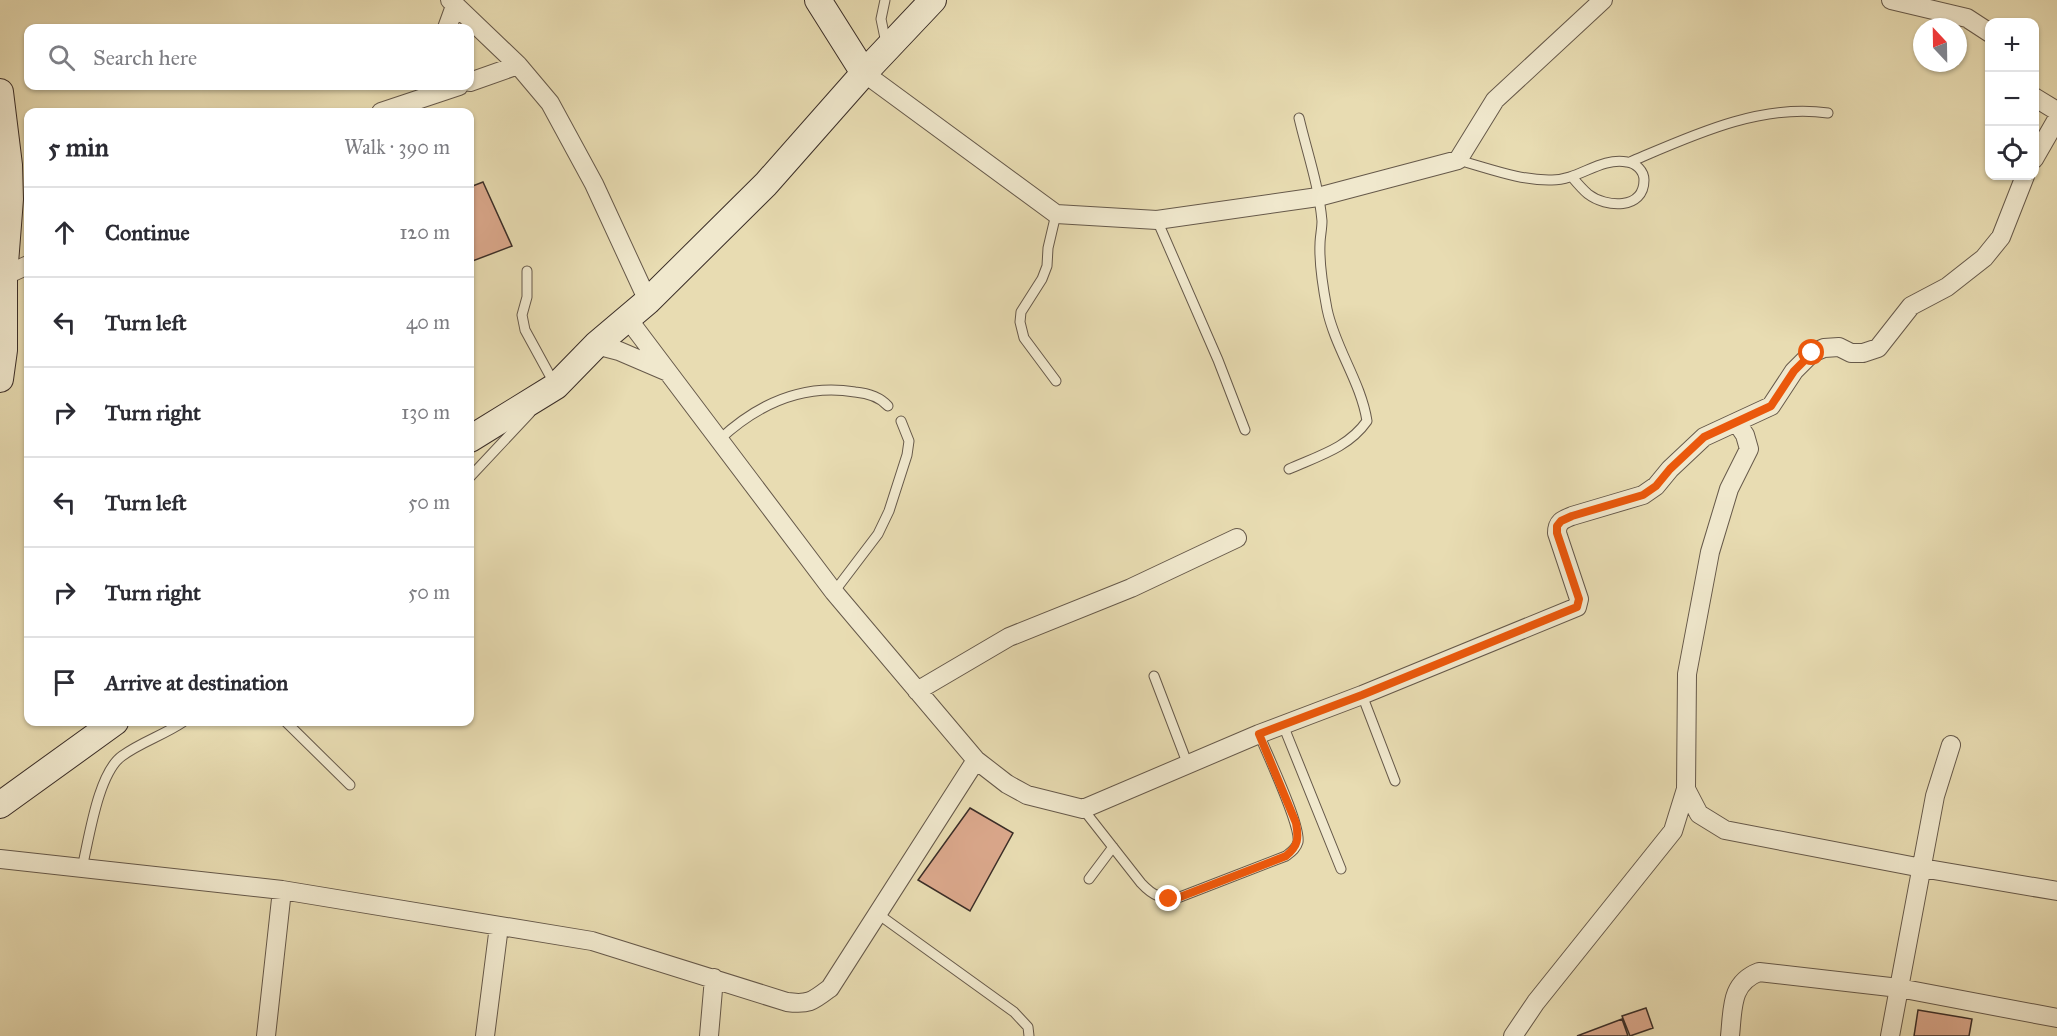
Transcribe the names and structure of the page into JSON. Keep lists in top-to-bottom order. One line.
{"north":"top","page":{"map_buttons":["+","−"],"search":"Search here","heading":["5 min","Walk · 390 m"],"list":[["Continue","120 m"],["Turn left","40 m"],["Turn right","130 m"],["Turn left","50 m"],["Turn right","50 m"],"Arrive at destination"]}}
